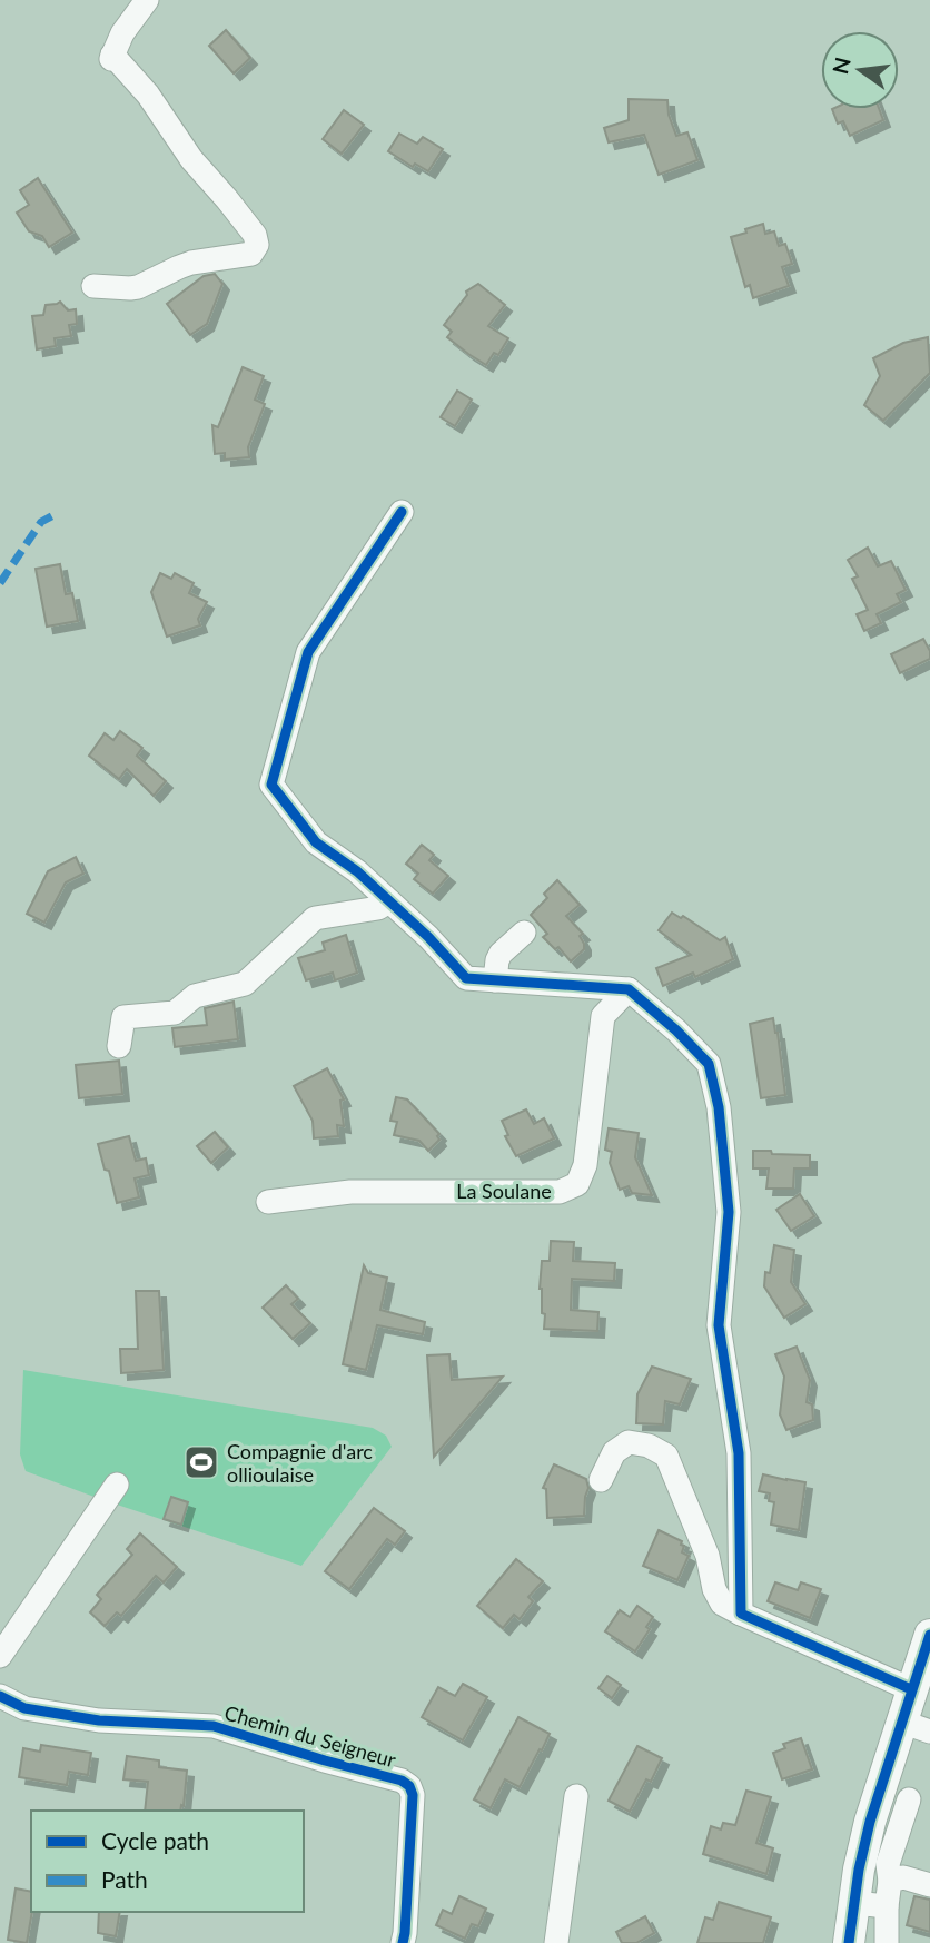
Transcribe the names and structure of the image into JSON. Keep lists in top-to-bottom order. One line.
{"streets":{"street":["La Soulane","Chemin du Seigneur"]},"places":{"sports":["Compagnie d'arc ollioulaise"]},"legend":["Cycle path","Path"],"north":"left"}
